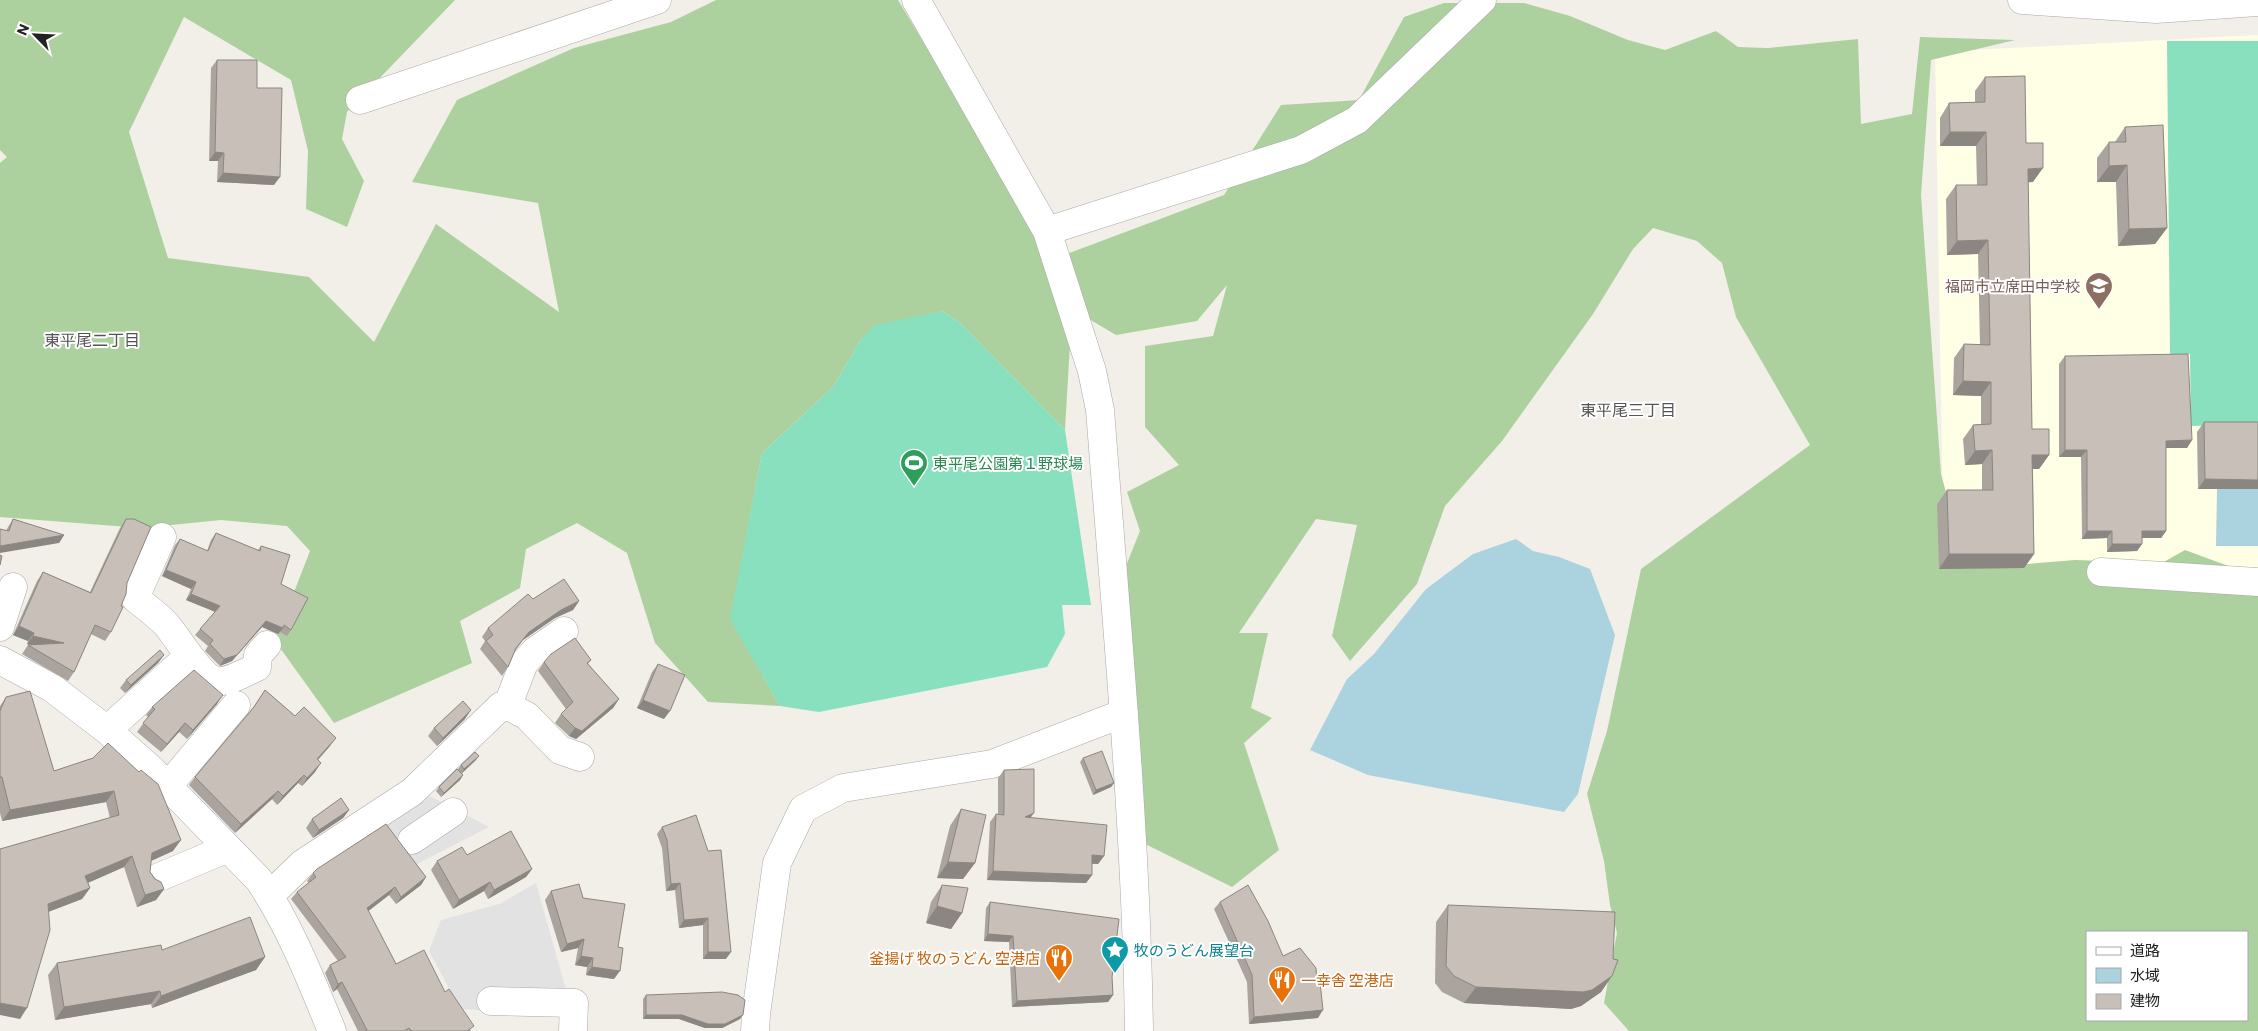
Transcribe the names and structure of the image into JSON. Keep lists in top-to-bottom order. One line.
{"districts":["東平尾二丁目","東平尾三丁目"],"places":{"school or university":["福岡市立席田中学校"],"sports":["東平尾公園第１野球場"],"place":["牧のうどん展望台"],"restaurant":["釜揚げ 牧のうどん 空港店","一幸舎 空港店"]},"legend":["道路","水域","建物"],"north":"top left"}
